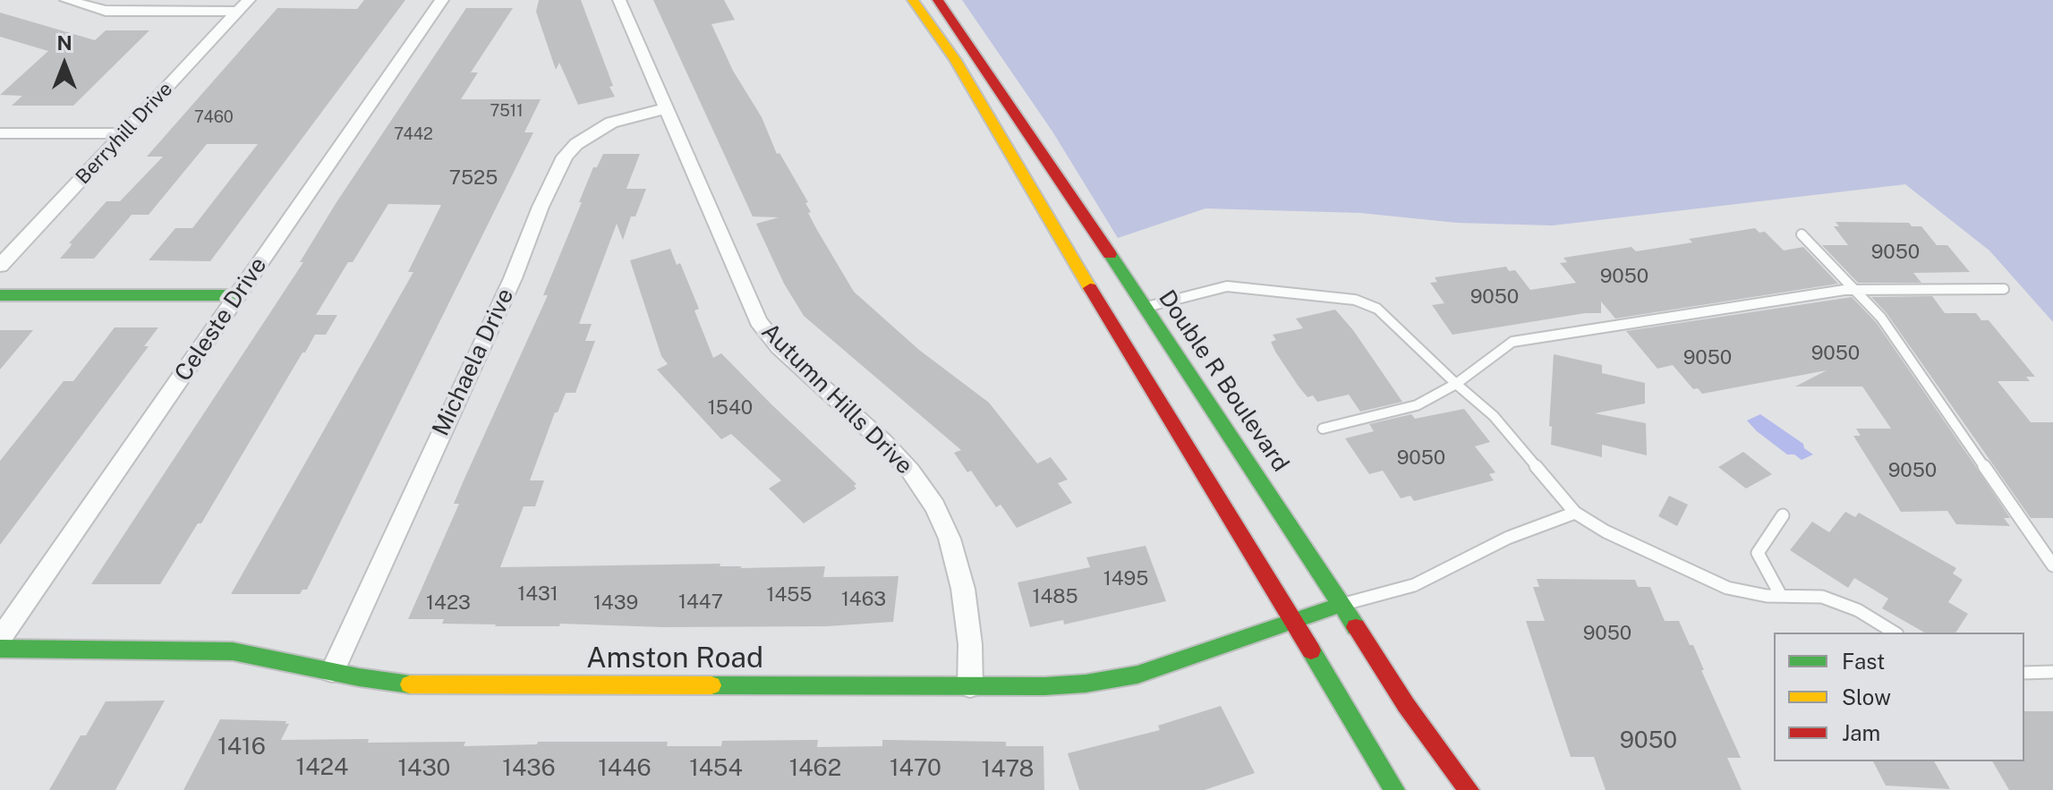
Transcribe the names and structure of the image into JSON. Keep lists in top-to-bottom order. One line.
{"streets":{"main road":["Double R Boulevard","Amston Road"],"street":["Berryhill Drive","Celeste Drive","Michaela Drive","Autumn Hills Drive"]},"crossings":[["Michaela Drive","Autumn Hills Drive"],["Michaela Drive","Amston Road"],["Double R Boulevard","Amston Road"],["Autumn Hills Drive","Amston Road"]],"house_numbers":["7511","7460","7442","7525","9050","9050","9050","9050","9050","1540","9050","9050","1495","1431","1455","1485","1463","1447","1423","1439","9050","9050","1416","1424","1430","1436","1446","1454","1462","1470","1478"],"legend":["Fast","Slow","Jam"],"north":"top"}
